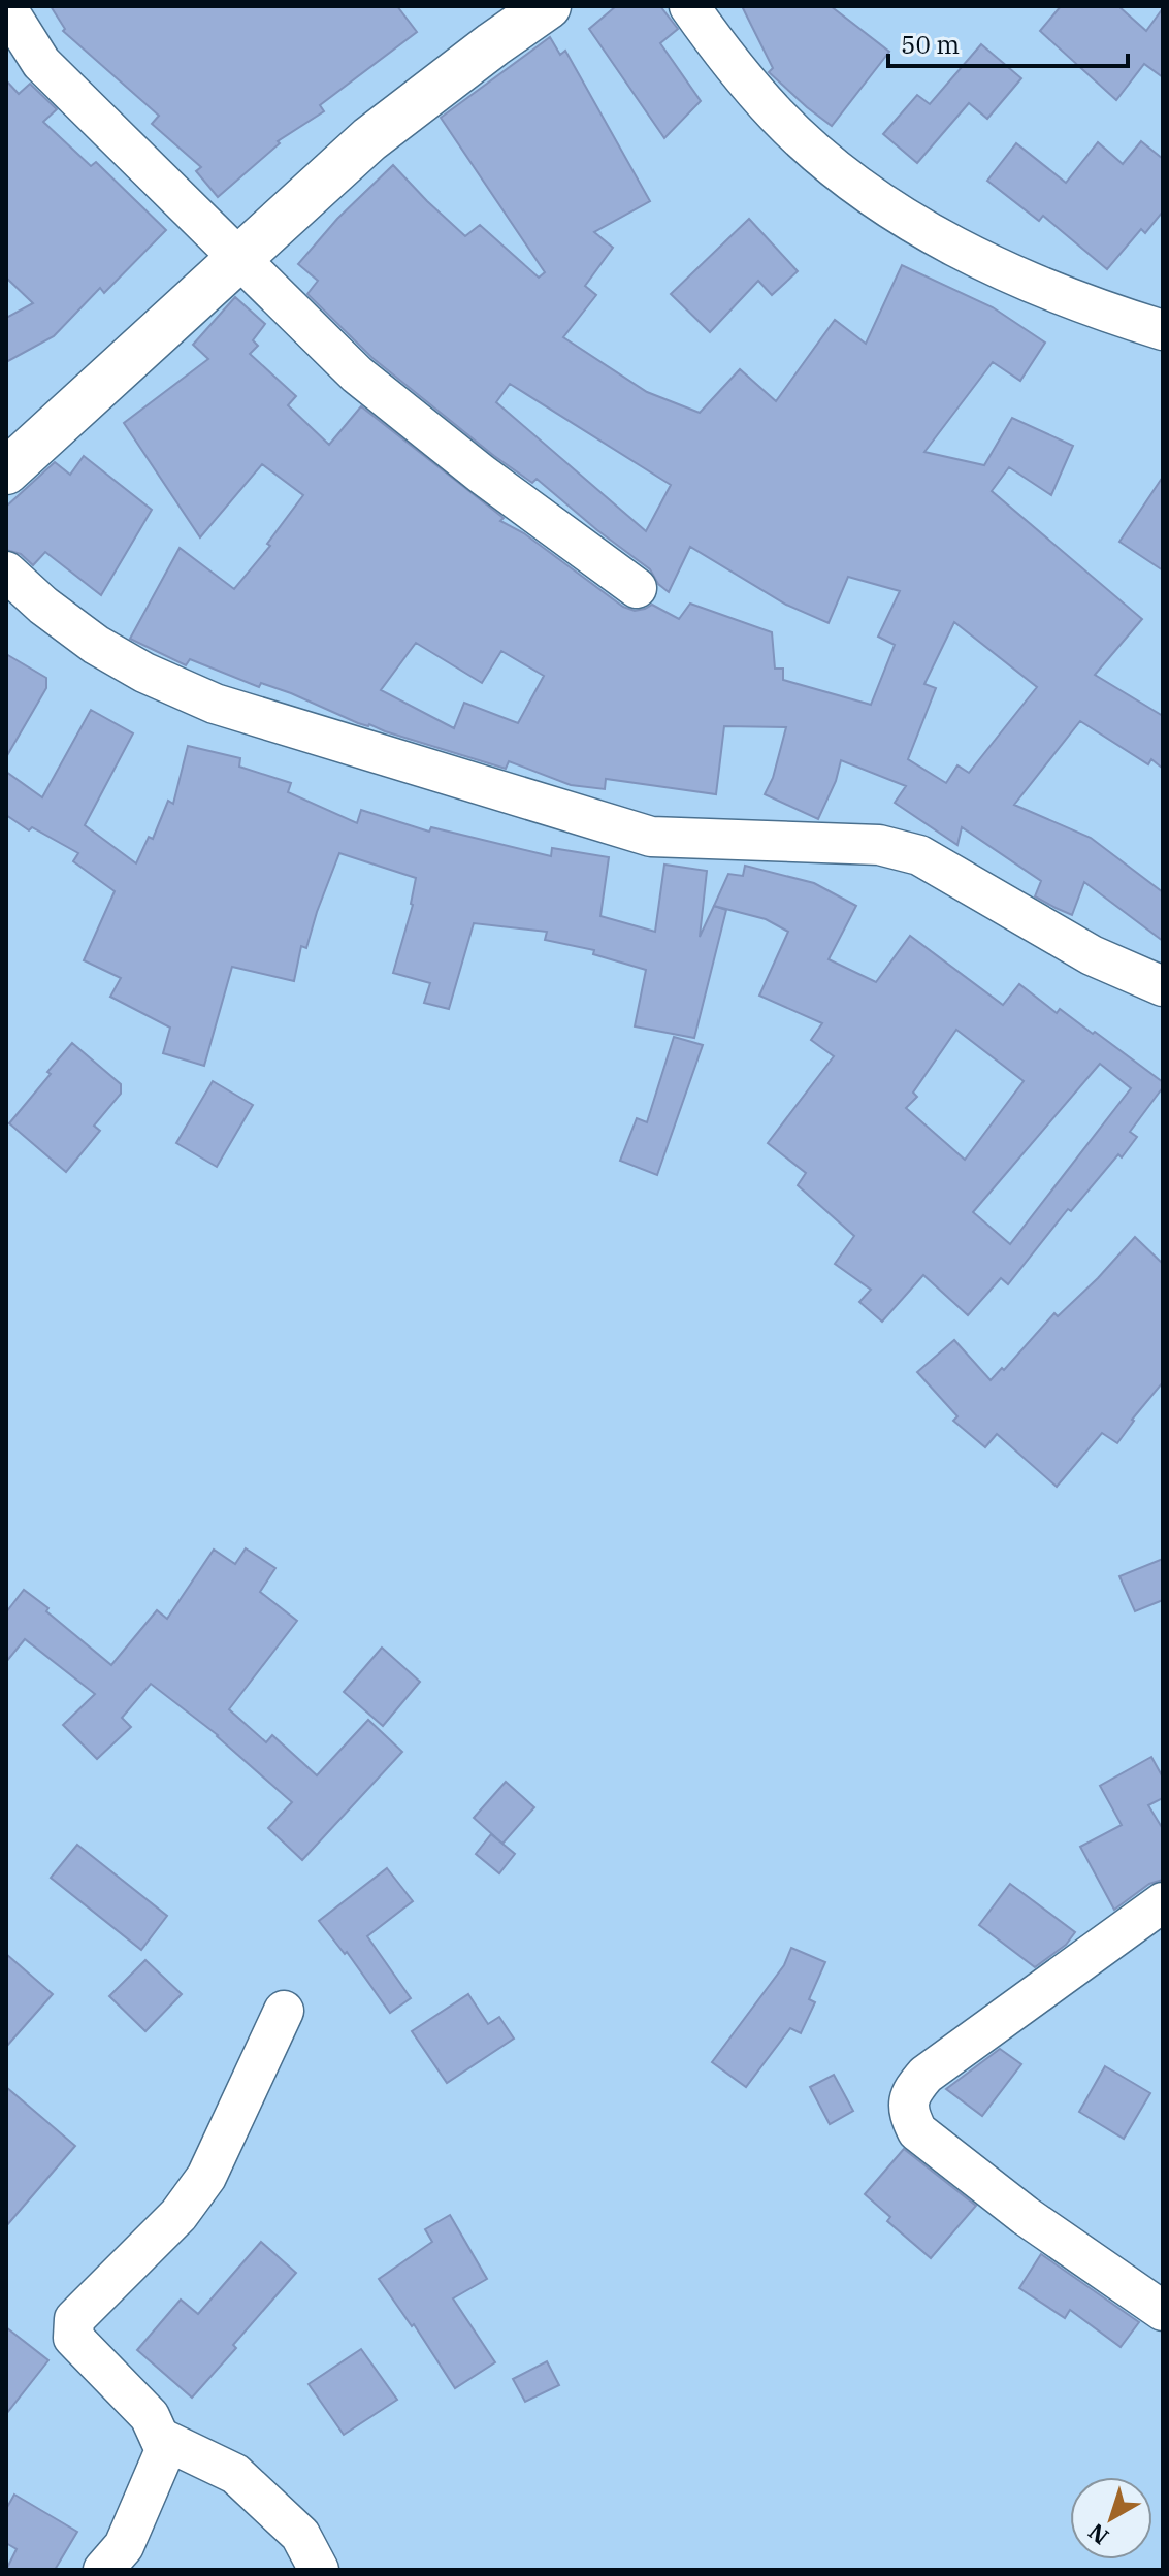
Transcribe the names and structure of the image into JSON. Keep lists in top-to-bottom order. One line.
{"scale_bar":"50 m","north":"bottom left"}
